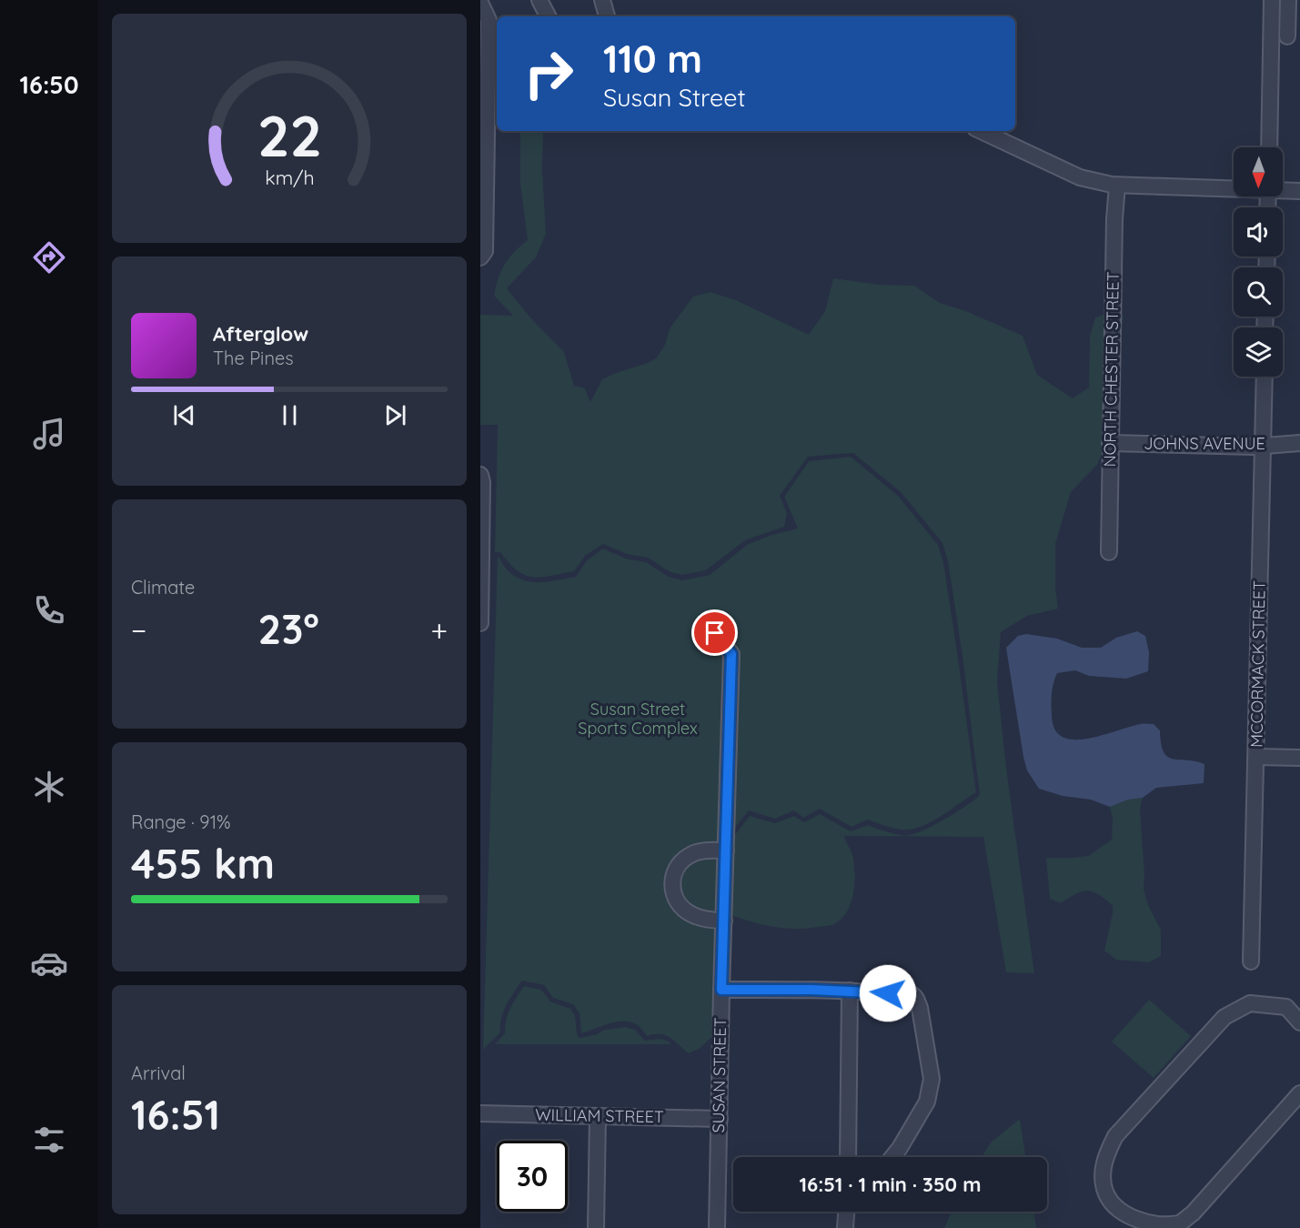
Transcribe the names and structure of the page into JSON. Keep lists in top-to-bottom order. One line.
{"streets":{"street":["NORTH CHESTER STREET","JOHNS AVENUE","MCCORMACK STREET","SUSAN STREET","WILLIAM STREET"]},"crossings":[["NORTH CHESTER STREET","JOHNS AVENUE"],["JOHNS AVENUE","MCCORMACK STREET"],["SUSAN STREET","WILLIAM STREET"]],"parks":["Susan Street Sports Complex"],"north":"bottom","page":{"tabs":"16:50","turn":["110 m","Susan Street"],"song":["Afterglow","The Pines"],"tile":["Climate",["Range · 91%","455 km"],["Arrival","16:51"]],"heat":["−","23°","+"],"limit":"30","trip":"16:51 · 1 min · 350 m","gauge":["22","km/h"]}}
